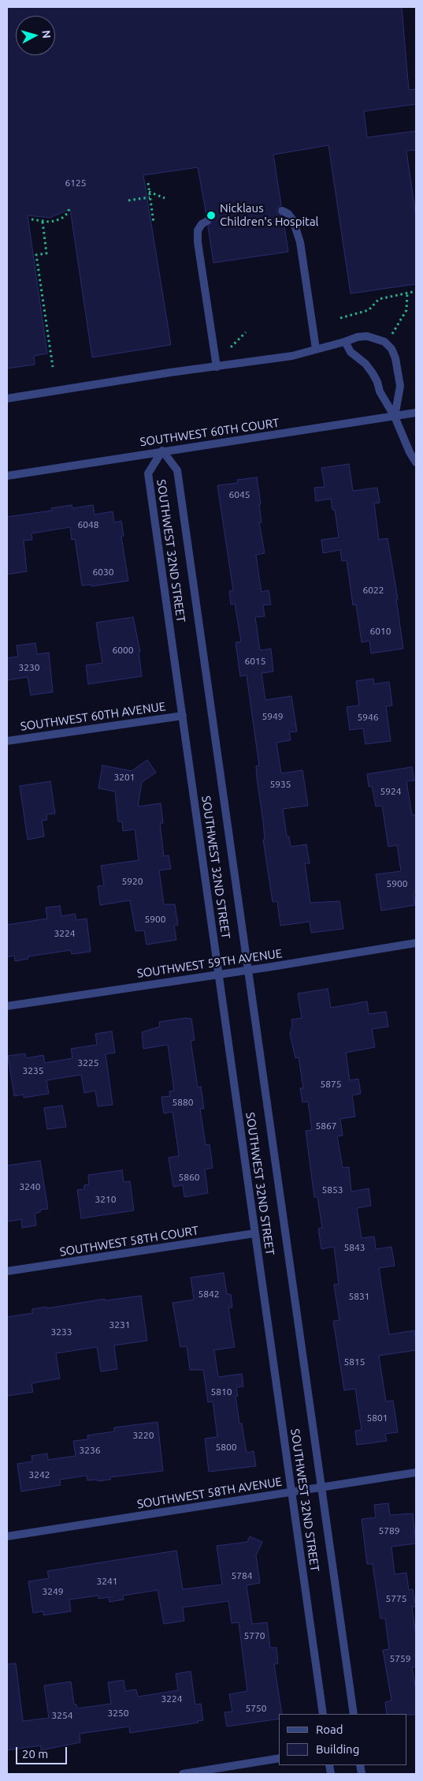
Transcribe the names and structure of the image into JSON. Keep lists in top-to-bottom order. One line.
{"streets":{"street":["SOUTHWEST 60TH COURT","SOUTHWEST 32ND STREET","SOUTHWEST 60TH AVENUE","SOUTHWEST 59TH AVENUE","SOUTHWEST 58TH COURT","SOUTHWEST 58TH AVENUE"]},"crossings":[["SOUTHWEST 60TH COURT","SOUTHWEST 32ND STREET"],["SOUTHWEST 32ND STREET","SOUTHWEST 60TH AVENUE"],["SOUTHWEST 32ND STREET","SOUTHWEST 59TH AVENUE"],["SOUTHWEST 32ND STREET","SOUTHWEST 58TH COURT"],["SOUTHWEST 32ND STREET","SOUTHWEST 58TH AVENUE"]],"places":["Nicklaus Children's Hospital"],"house_numbers":["6125","6045","6048","6030","6022","6010","6000","6015","3230","5949","5946","3201","5935","5924","5920","5900","5900","3224","3225","3235","5875","5880","5867","5860","3240","5853","3210","5843","5842","5831","3231","3233","5815","5810","5801","3220","5800","3236","3242","5789","5784","3241","3249","5775","5770","5759","3224","5750","3250","3254"],"legend":["Road","Building"],"scale_bar":"20 m","north":"right"}
